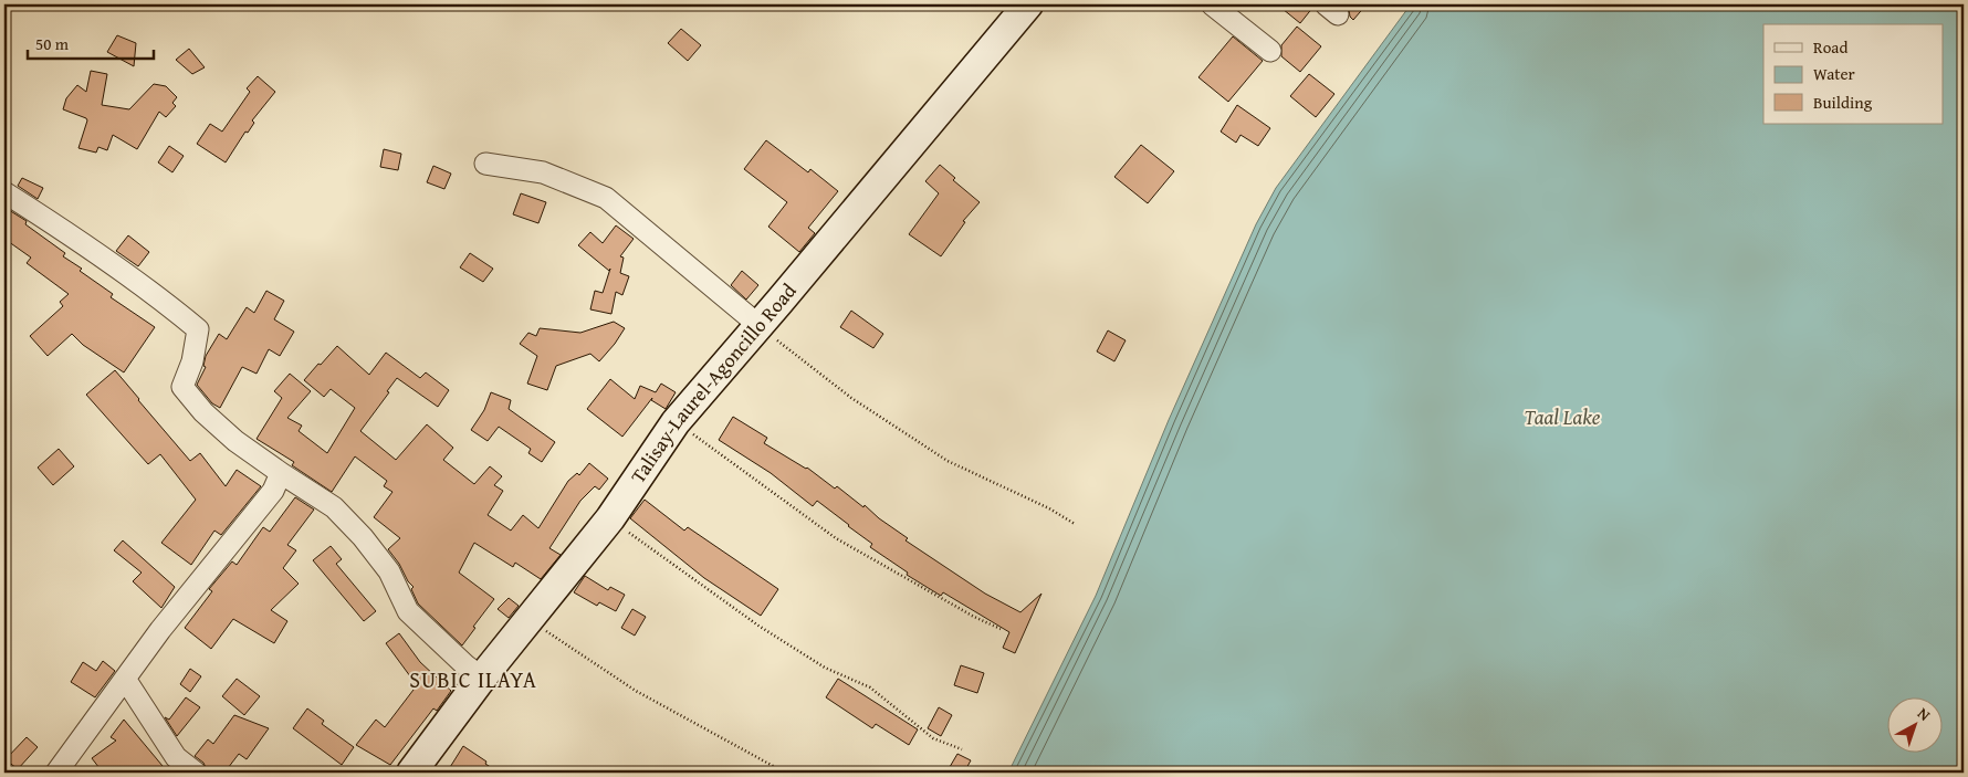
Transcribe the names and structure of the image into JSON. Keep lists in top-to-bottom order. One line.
{"streets":{"main road":["Talisay-Laurel-Agoncillo Road"]},"districts":["SUBIC ILAYA"],"water":["Taal Lake"],"legend":["Road","Water","Building"],"scale_bar":"50 m","north":"top right"}
